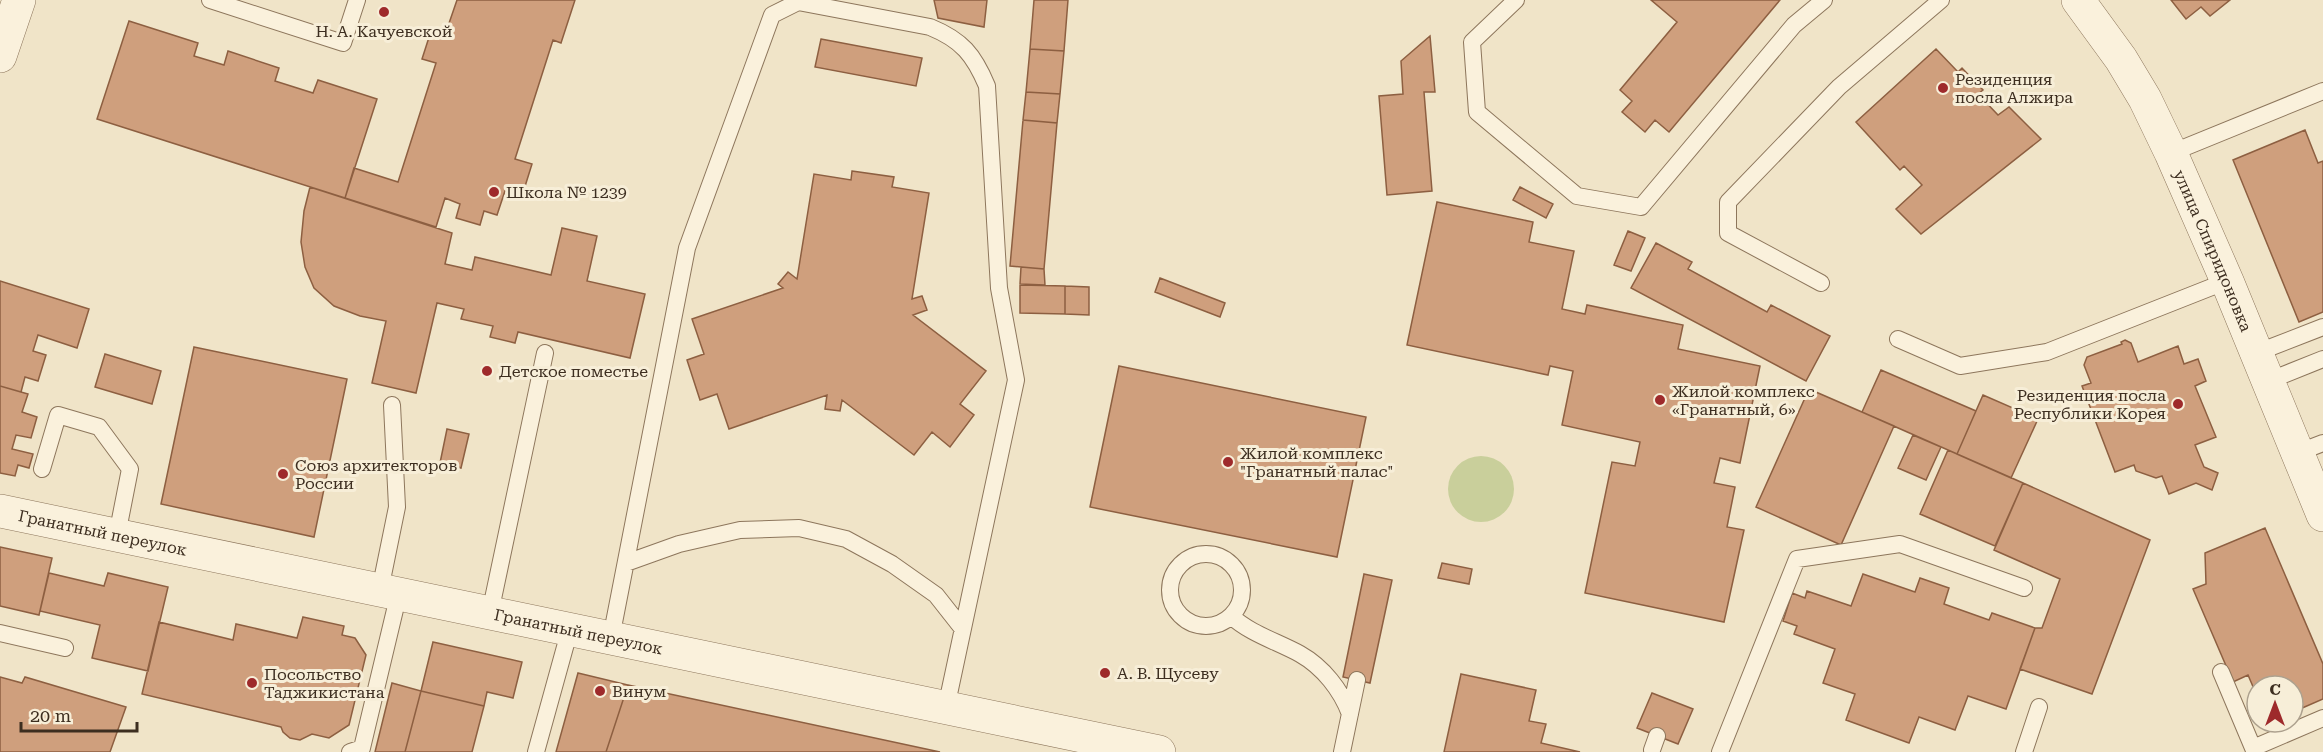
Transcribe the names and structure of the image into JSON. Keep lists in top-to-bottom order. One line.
{"streets":{"street":["улица Спиридоновка","Гранатный переулок"]},"places":["Н. А. Качуевской","Резиденция посла Алжира","Школа № 1239","Детское поместье","Жилой комплекс «Гранатный, 6»","Резиденция посла Республики Корея","Жилой комплекс \"Гранатный палас\"","Союз архитекторов России","А. В. Щусеву","Посольство Таджикистана","Винум"],"scale_bar":"20 m","north":"top"}
